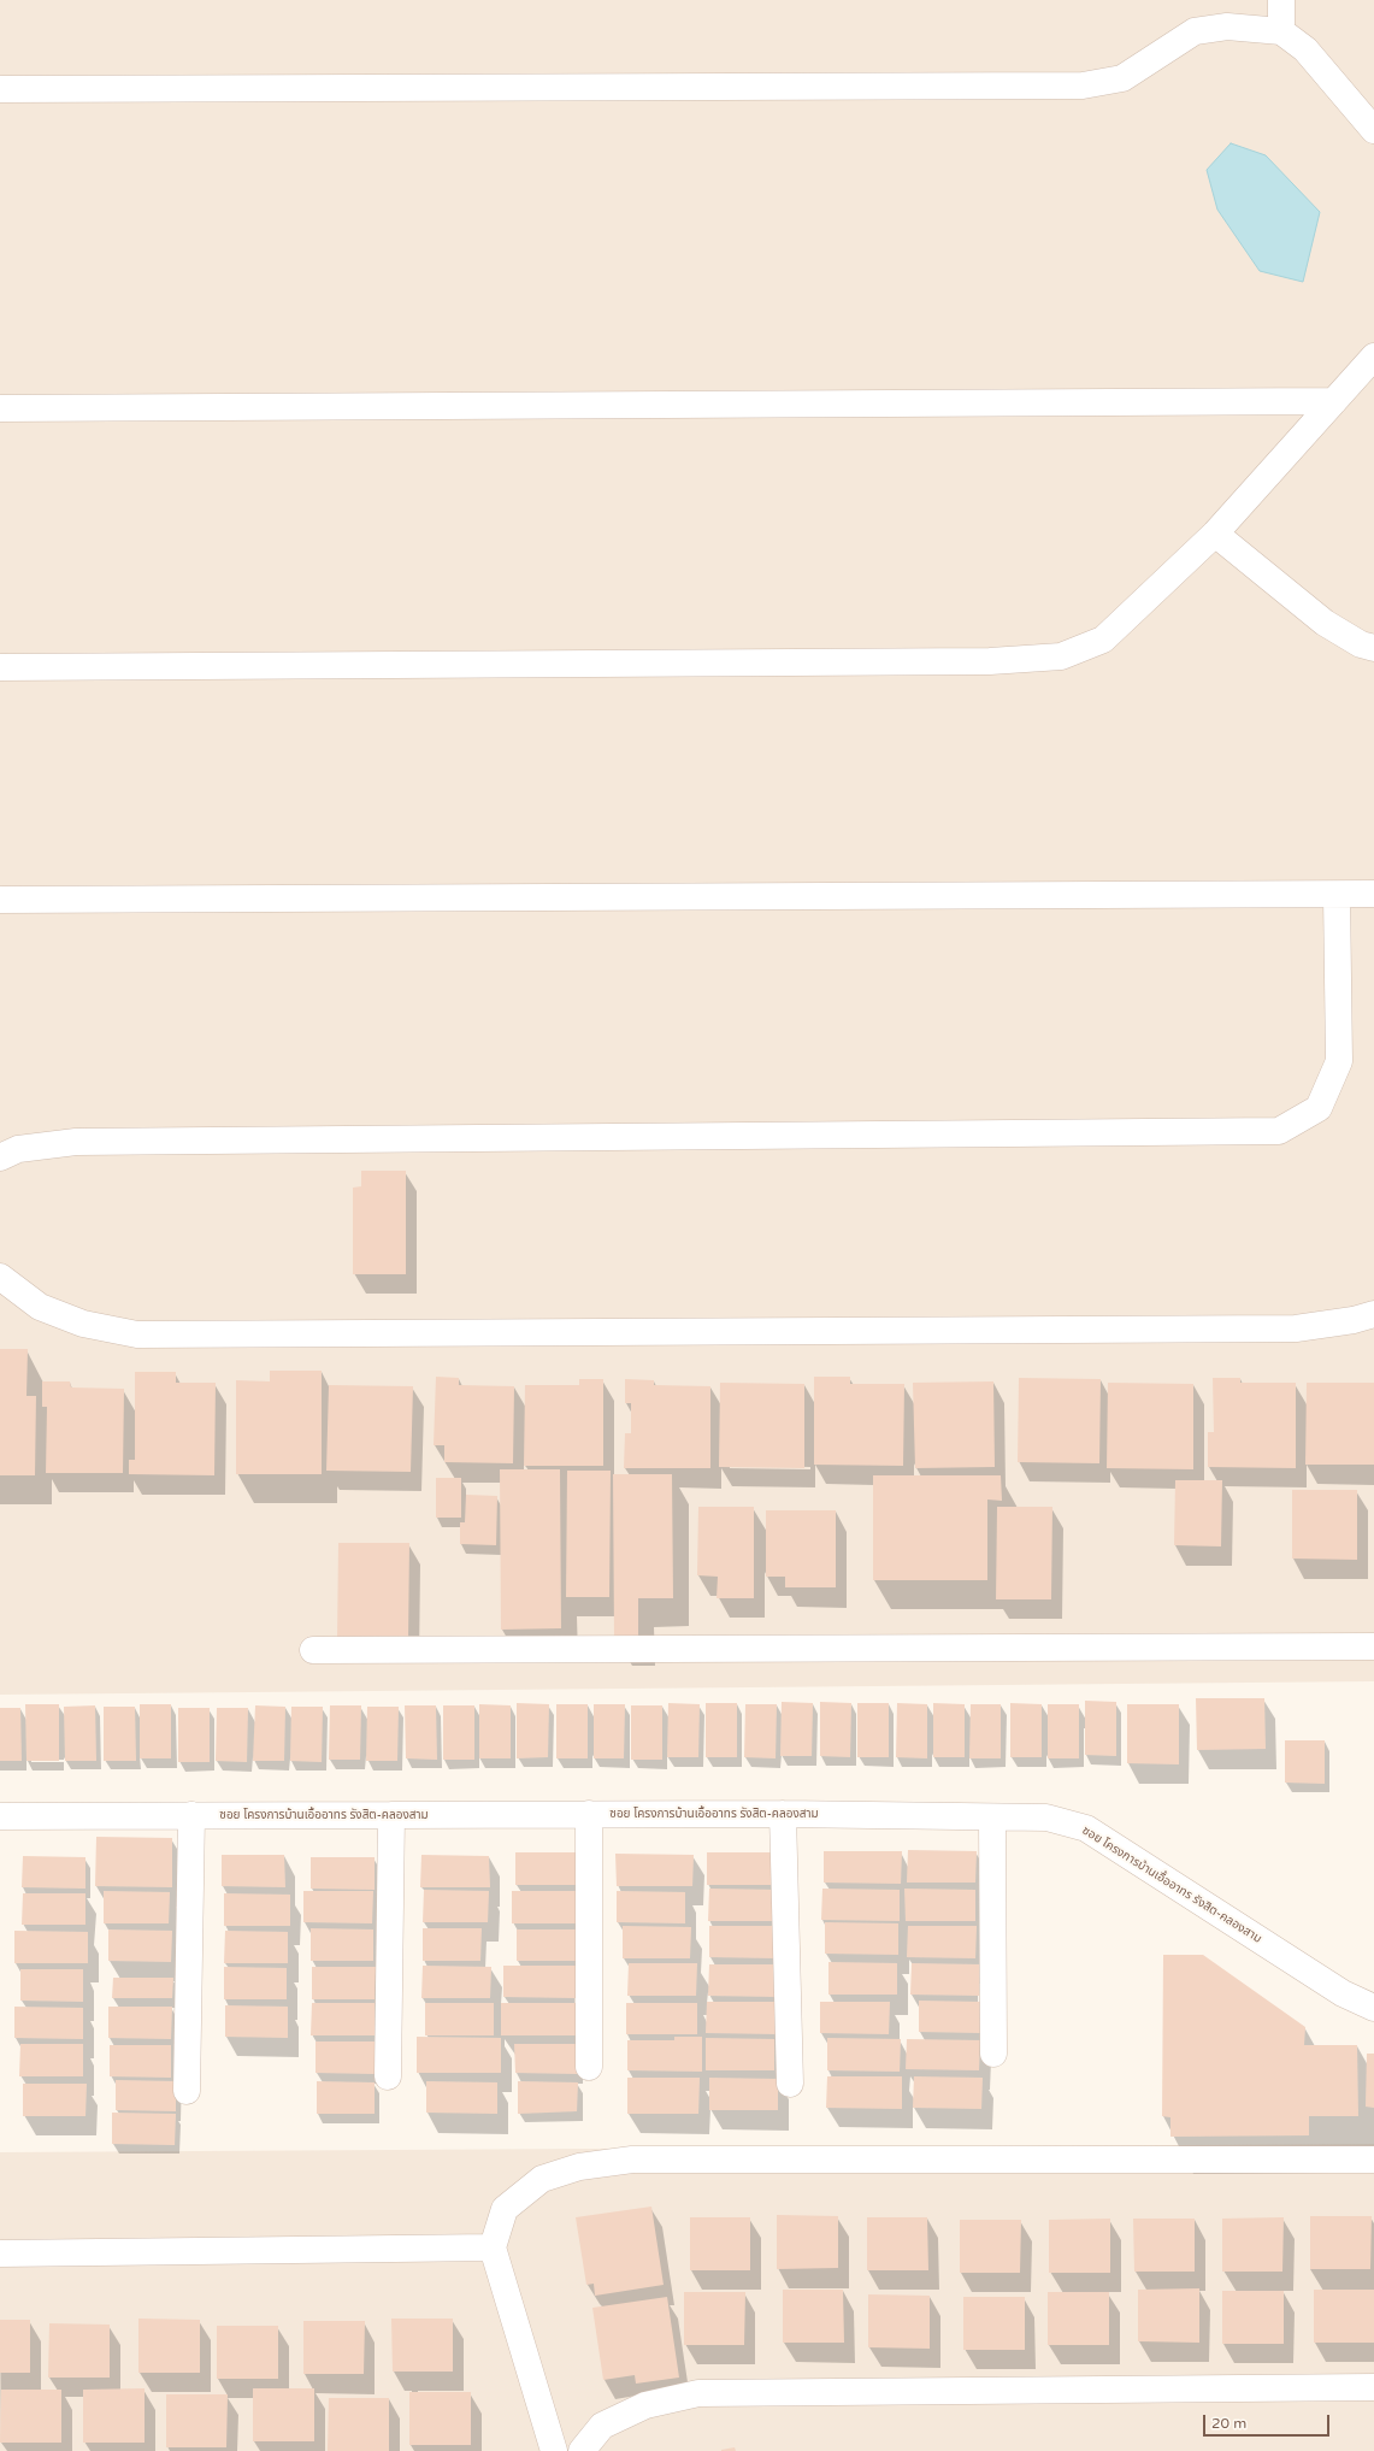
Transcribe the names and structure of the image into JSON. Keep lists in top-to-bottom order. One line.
{"streets":{"street":["ซอย โครงการบ้านเอื้ออาทร รังสิต-คลองสาม"]},"scale_bar":"20 m"}
